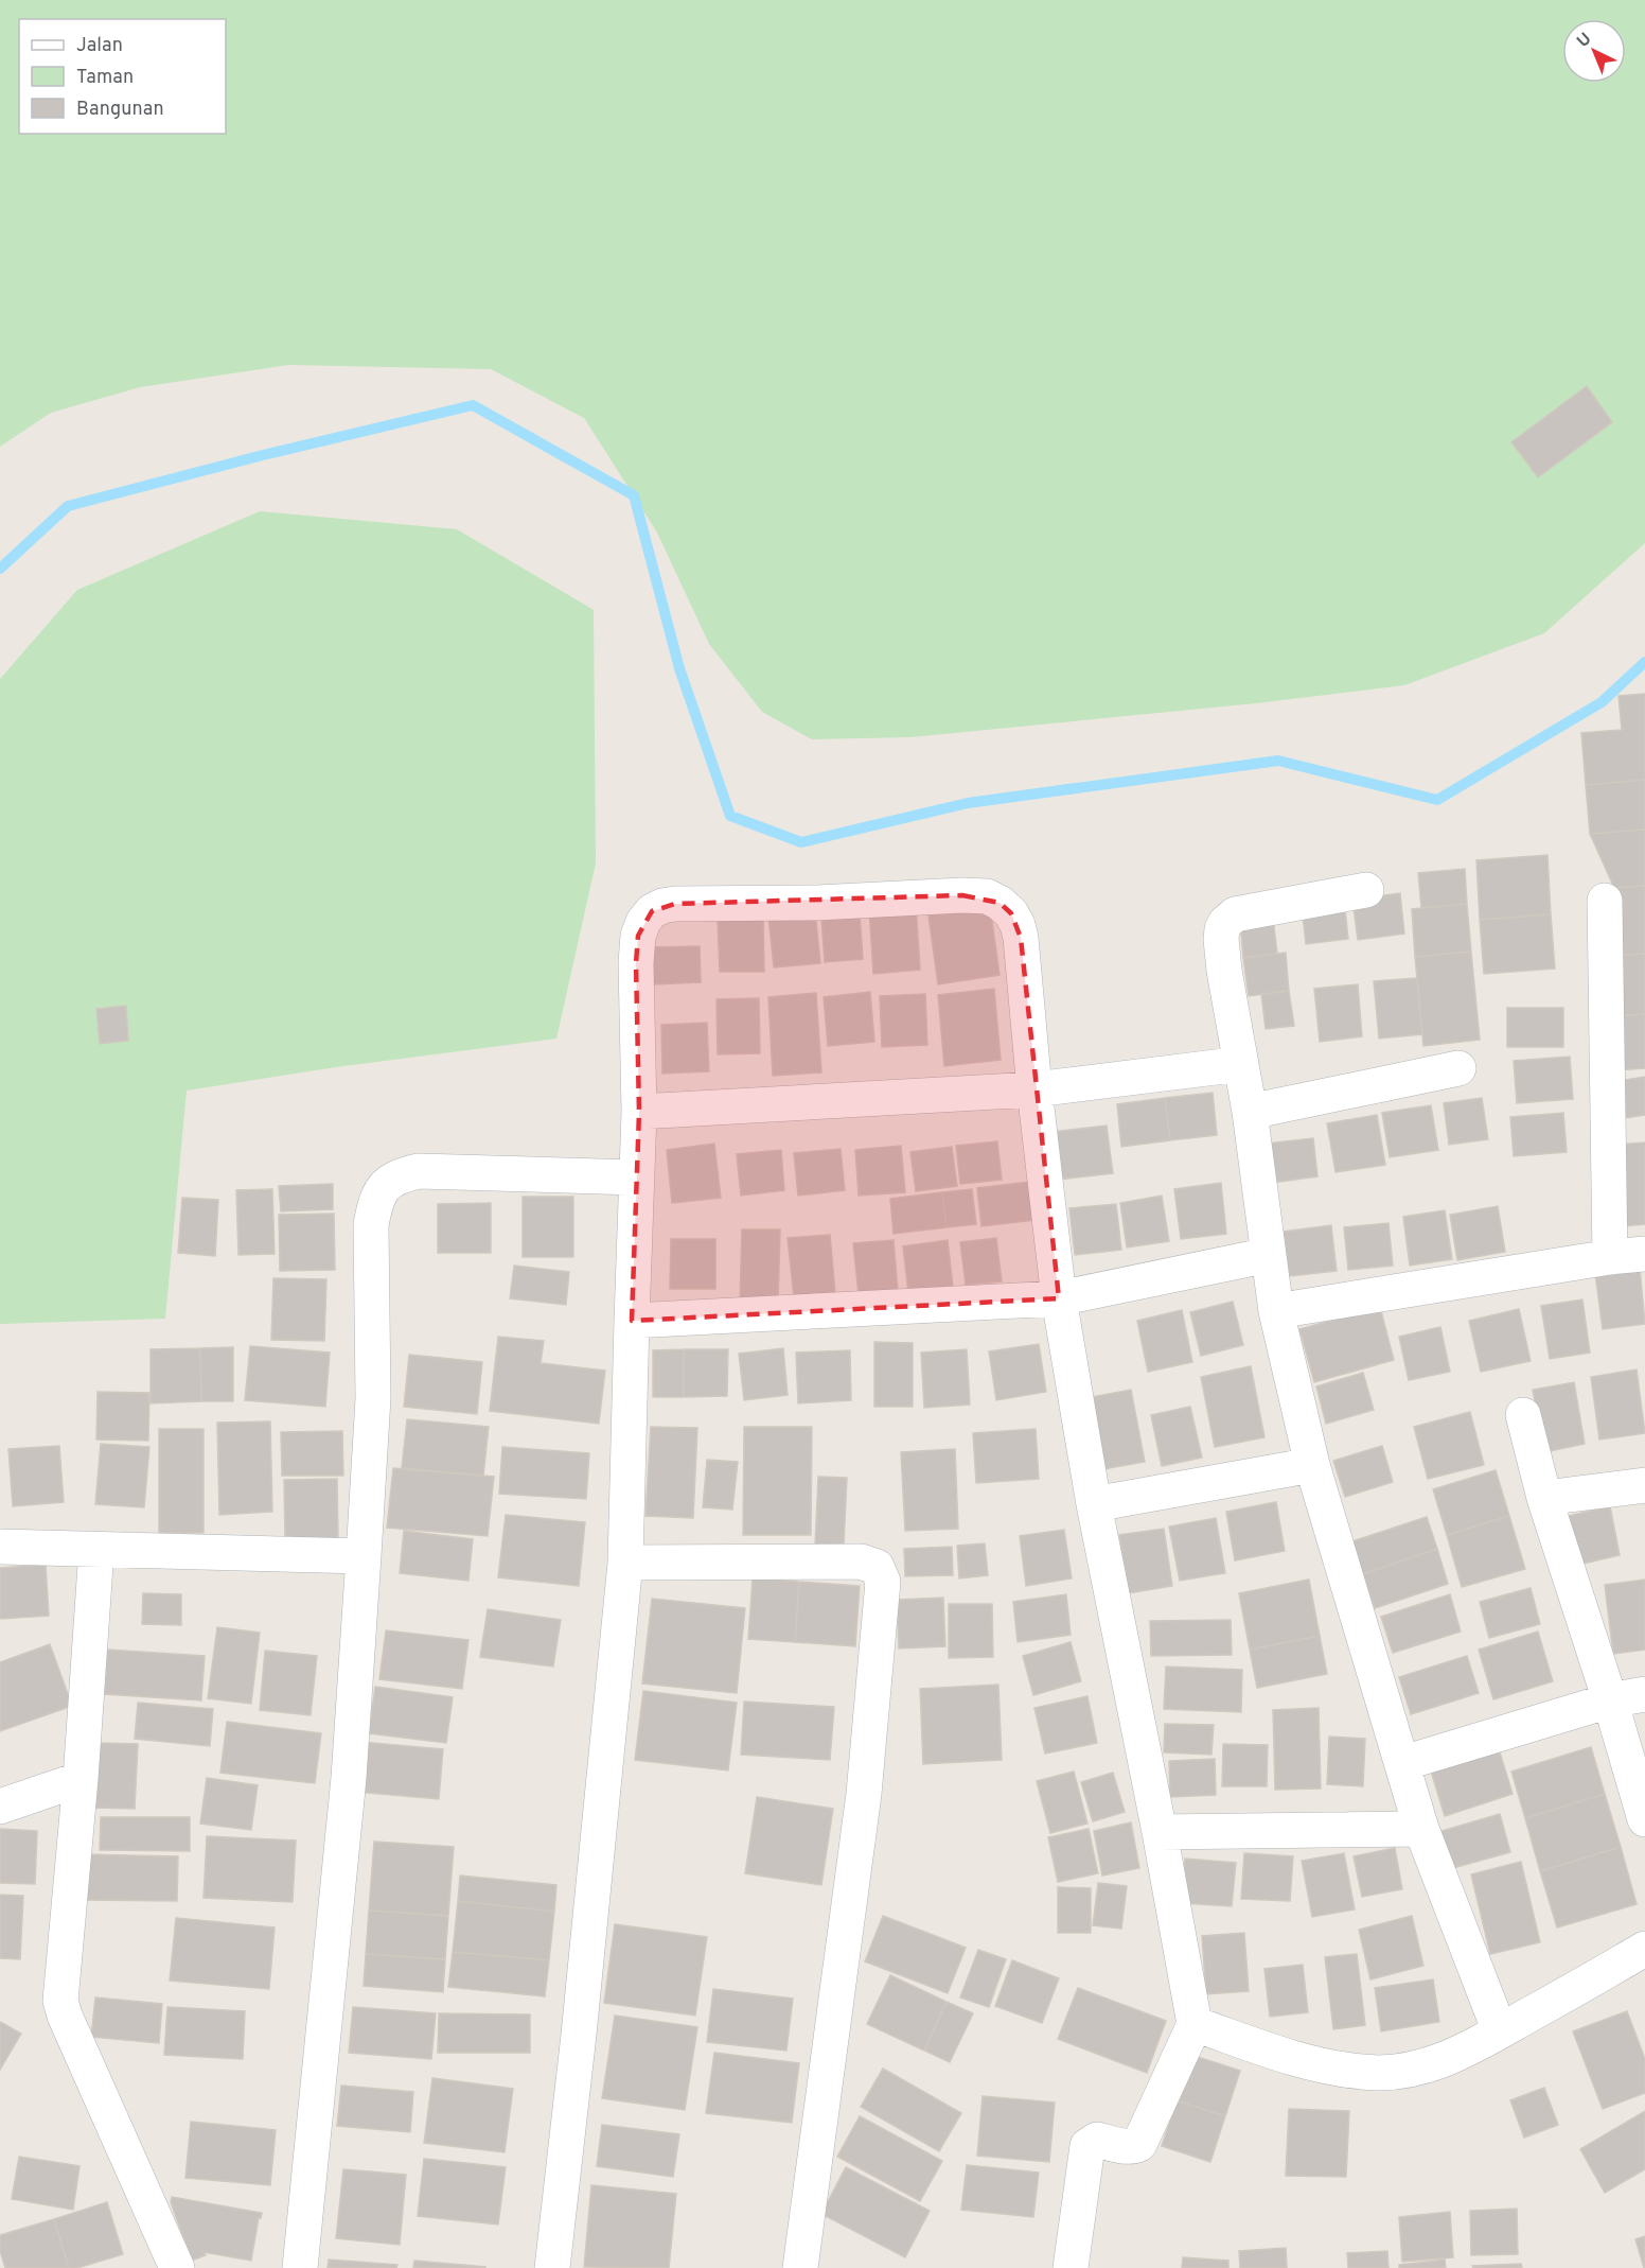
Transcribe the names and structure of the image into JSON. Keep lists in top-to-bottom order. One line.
{"legend":["Jalan","Taman","Bangunan"],"north":"top left"}
